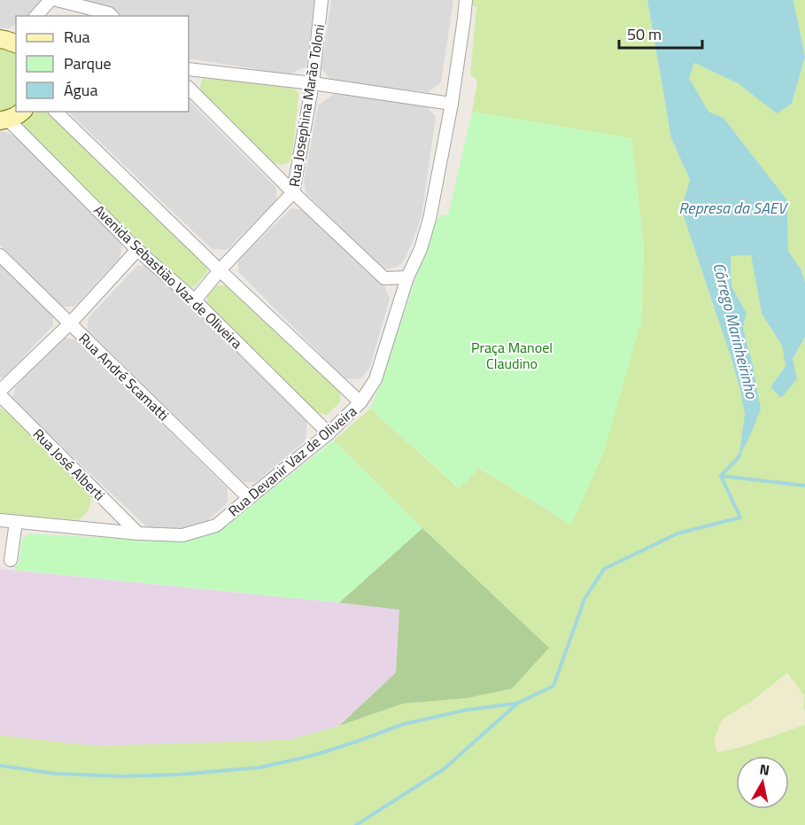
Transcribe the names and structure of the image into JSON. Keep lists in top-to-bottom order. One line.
{"streets":{"street":["Rua Josephina Marão Toloni","Avenida Sebastião Vaz de Oliveira","Rua André Scamatti","Rua Devanir Vaz de Oliveira","Rua José Alberti"]},"crossings":[["Rua Josephina Marão Toloni","Avenida Sebastião Vaz de Oliveira"],["Avenida Sebastião Vaz de Oliveira","Rua Devanir Vaz de Oliveira"],["Rua André Scamatti","Rua Devanir Vaz de Oliveira"],["Rua Devanir Vaz de Oliveira","Rua José Alberti"]],"water":["Represa da SAEV","Córrego Marinheirinho"],"parks":["Praça Manoel Claudino"],"legend":["Rua","Parque","Água"],"scale_bar":"50 m","north":"top"}
